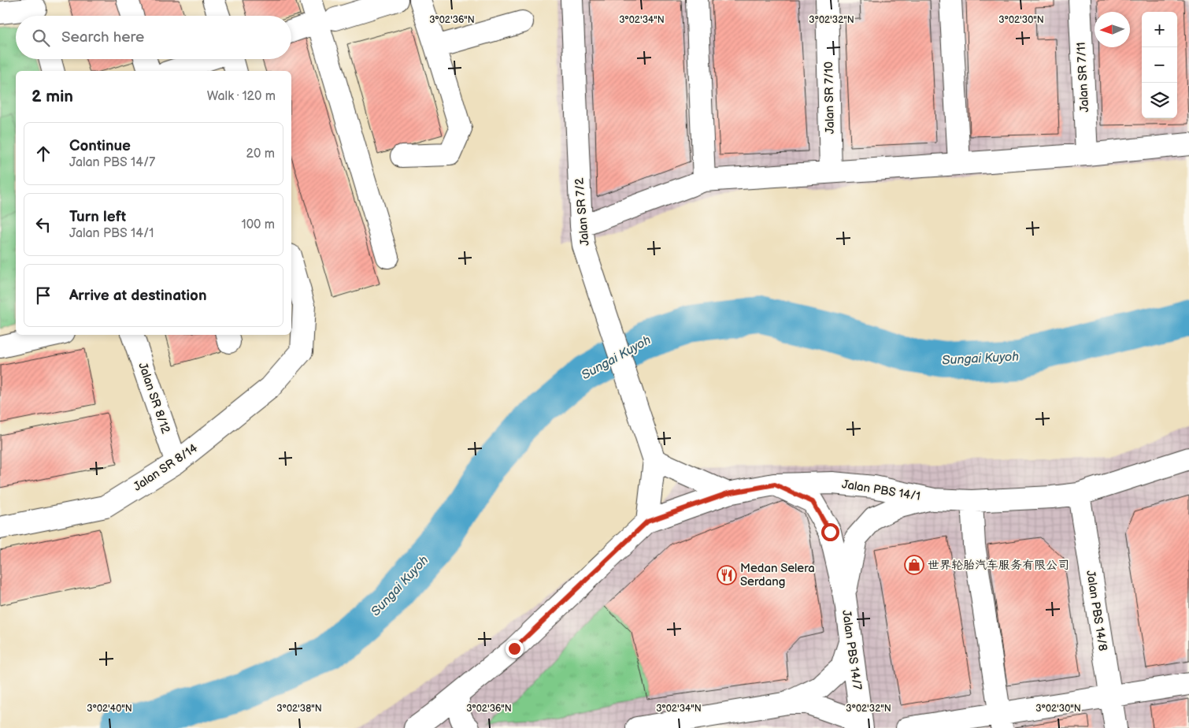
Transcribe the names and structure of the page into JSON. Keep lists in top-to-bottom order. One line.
{"streets":{"street":["Jalan SR 7/11","Jalan SR 7/10","Jalan SR 7/2","Jalan SR 8/12","Jalan SR 8/14","Jalan PBS 14/1","Jalan PBS 14/8","Jalan PBS 14/7"]},"crossings":[["Jalan SR 7/2","Jalan PBS 14/1"],["Jalan SR 8/12","Jalan SR 8/14"],["Jalan PBS 14/1","Jalan PBS 14/8"],["Jalan PBS 14/1","Jalan PBS 14/7"]],"water":["Sungai Kuyoh"],"places":{"shop":["世界轮胎汽车服务有限公司"],"restaurant":["Medan Selera Serdang"]},"north":"left","page":{"map_buttons":["+","−"],"search":"Search here","heading":["2 min","Walk · 120 m"],"list":[["Continue","Jalan PBS 14/7","20 m"],["Turn left","Jalan PBS 14/1","100 m"],"Arrive at destination"]},"coordinates":["3°02'36\"N","3°02'34\"N","3°02'32\"N","3°02'30\"N","3°02'40\"N","3°02'38\"N"]}
